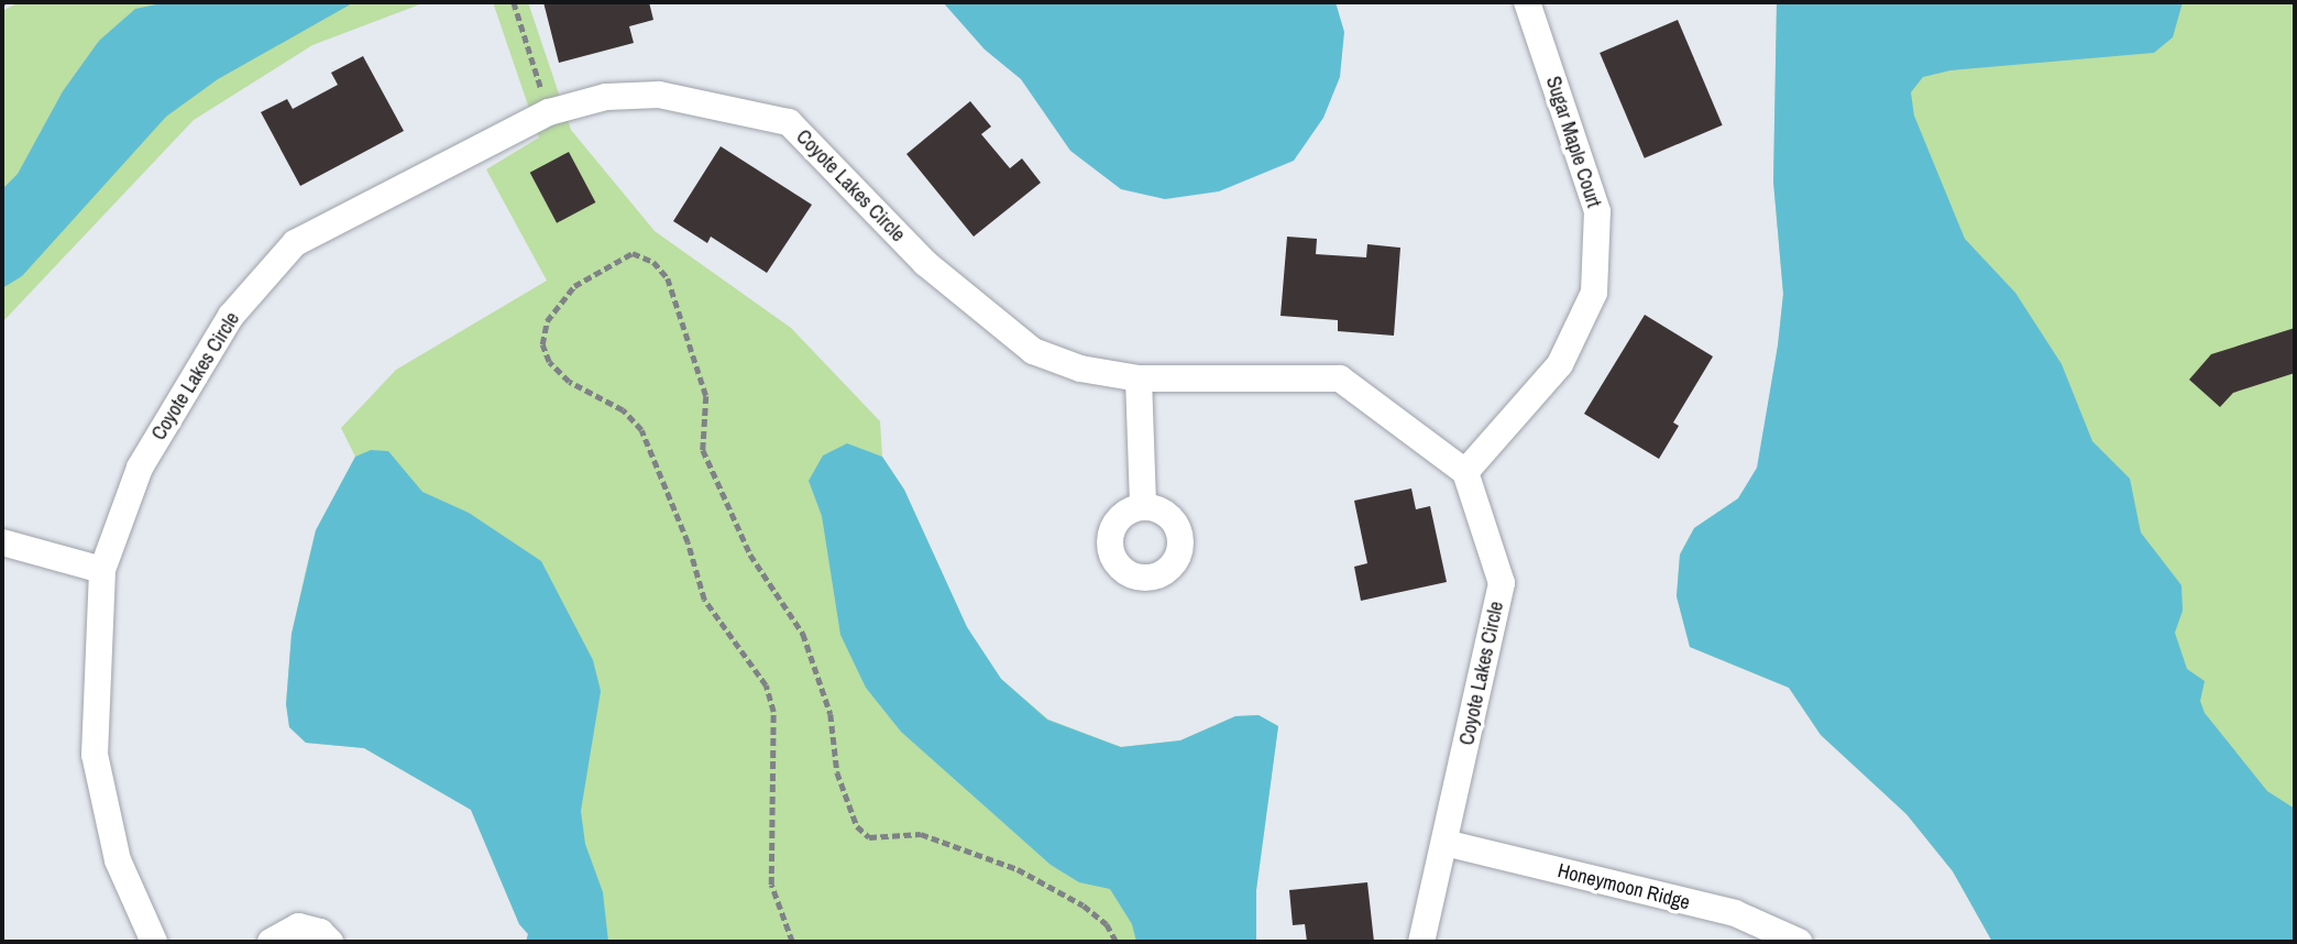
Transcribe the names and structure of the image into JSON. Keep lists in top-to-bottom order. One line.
{"streets":{"street":["Sugar Maple Court","Coyote Lakes Circle","Honeymoon Ridge"]},"crossings":[["Sugar Maple Court","Coyote Lakes Circle"],["Coyote Lakes Circle","Honeymoon Ridge"]]}
